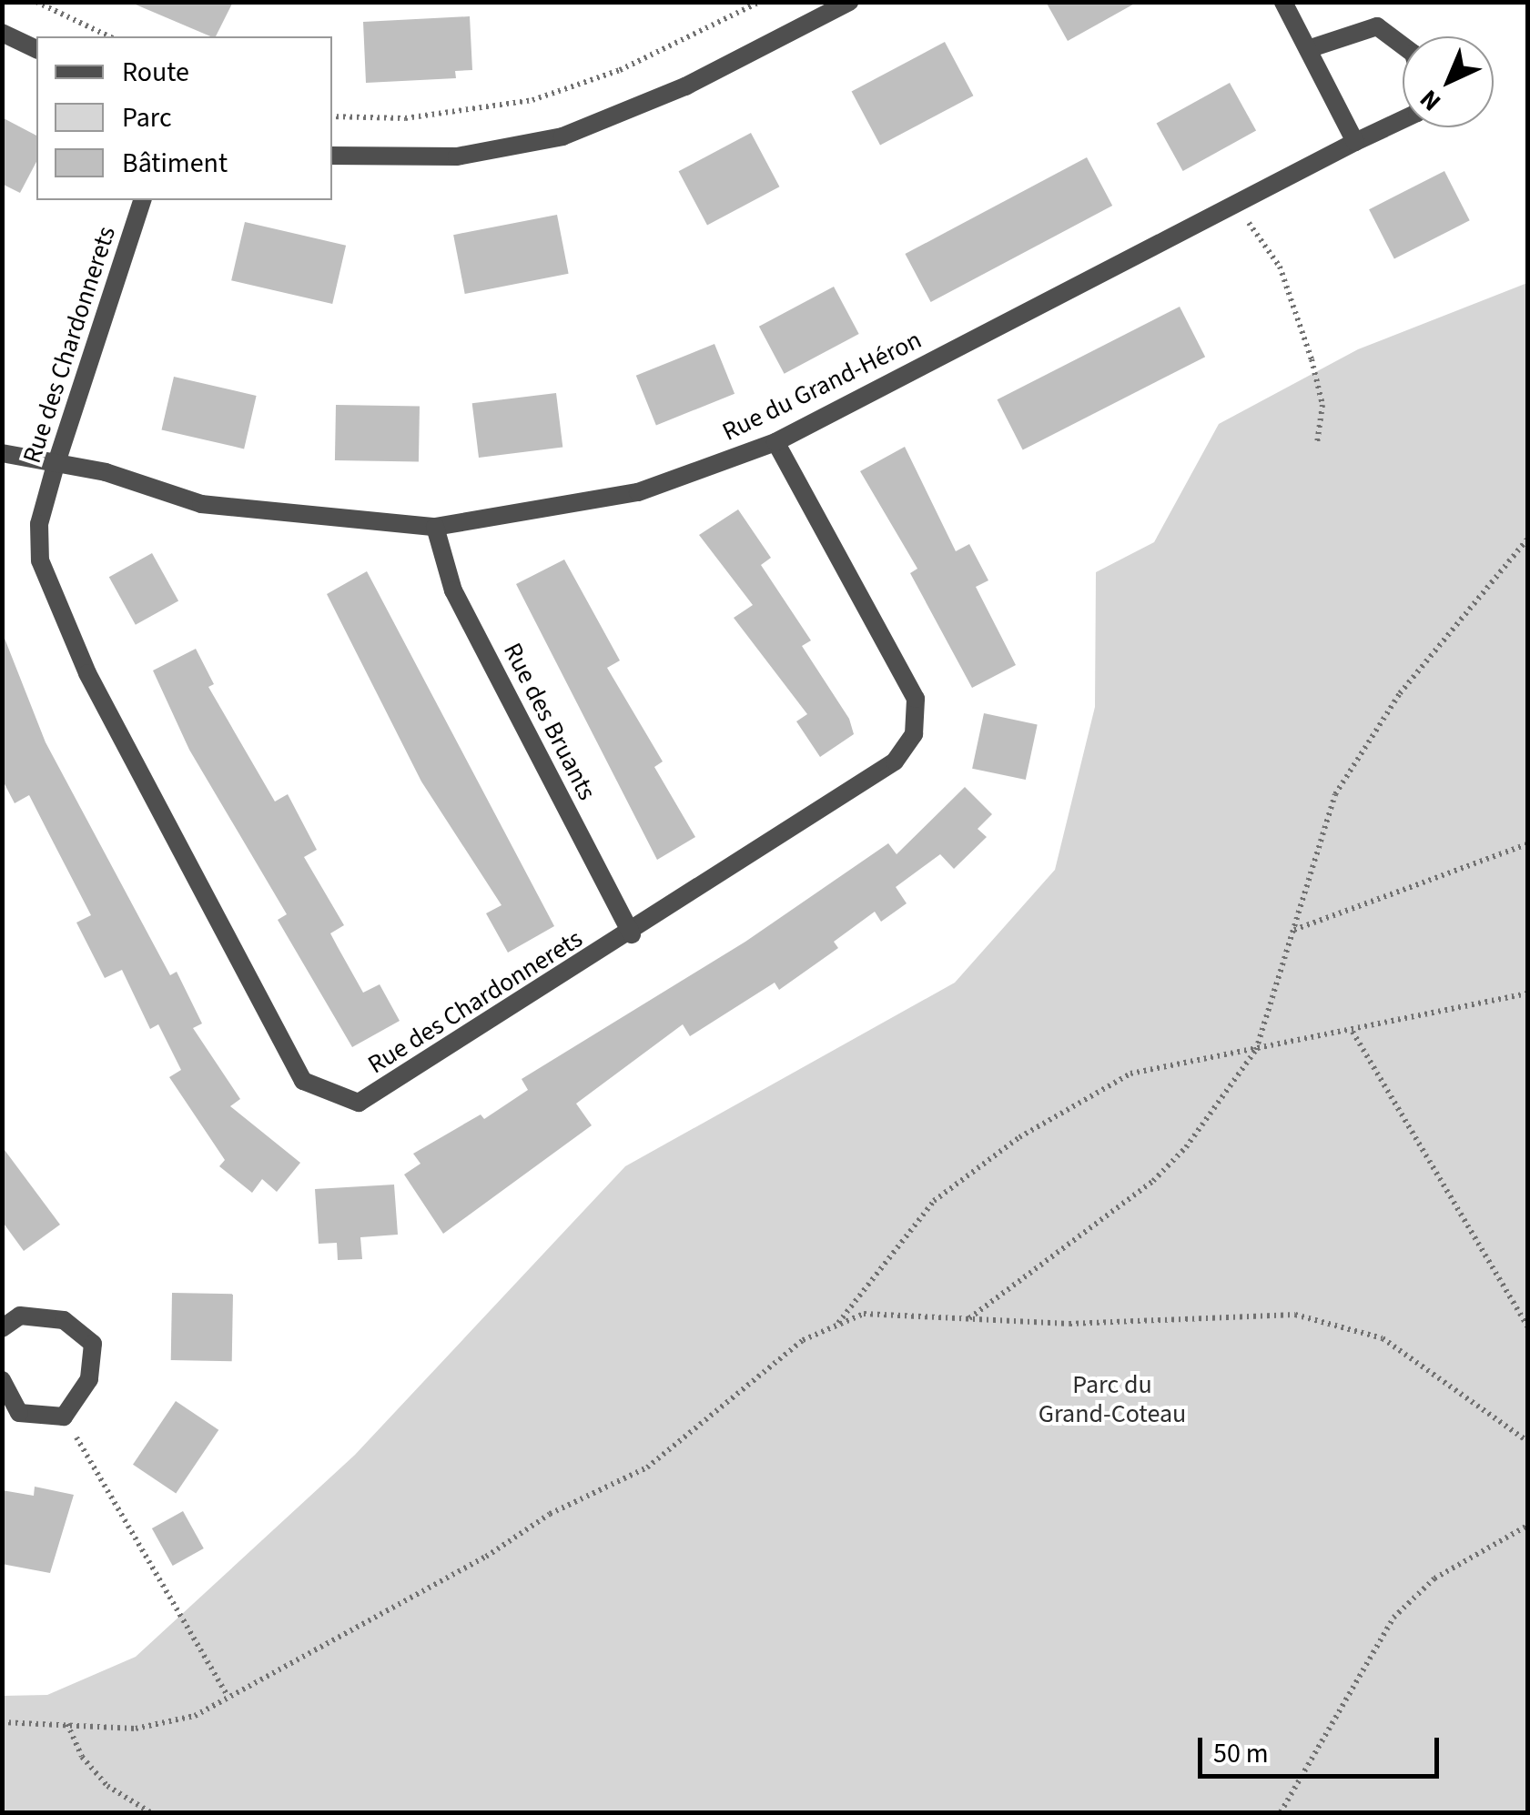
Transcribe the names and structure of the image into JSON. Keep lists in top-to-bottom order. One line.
{"streets":{"street":["Rue des Chardonnerets","Rue du Grand-Héron","Rue des Bruants"]},"crossings":[["Rue des Chardonnerets","Rue du Grand-Héron"],["Rue des Chardonnerets","Rue des Bruants"],["Rue du Grand-Héron","Rue des Bruants"]],"parks":["Parc du Grand-Coteau"],"legend":["Route","Parc","Bâtiment"],"scale_bar":"50 m","north":"bottom left"}
